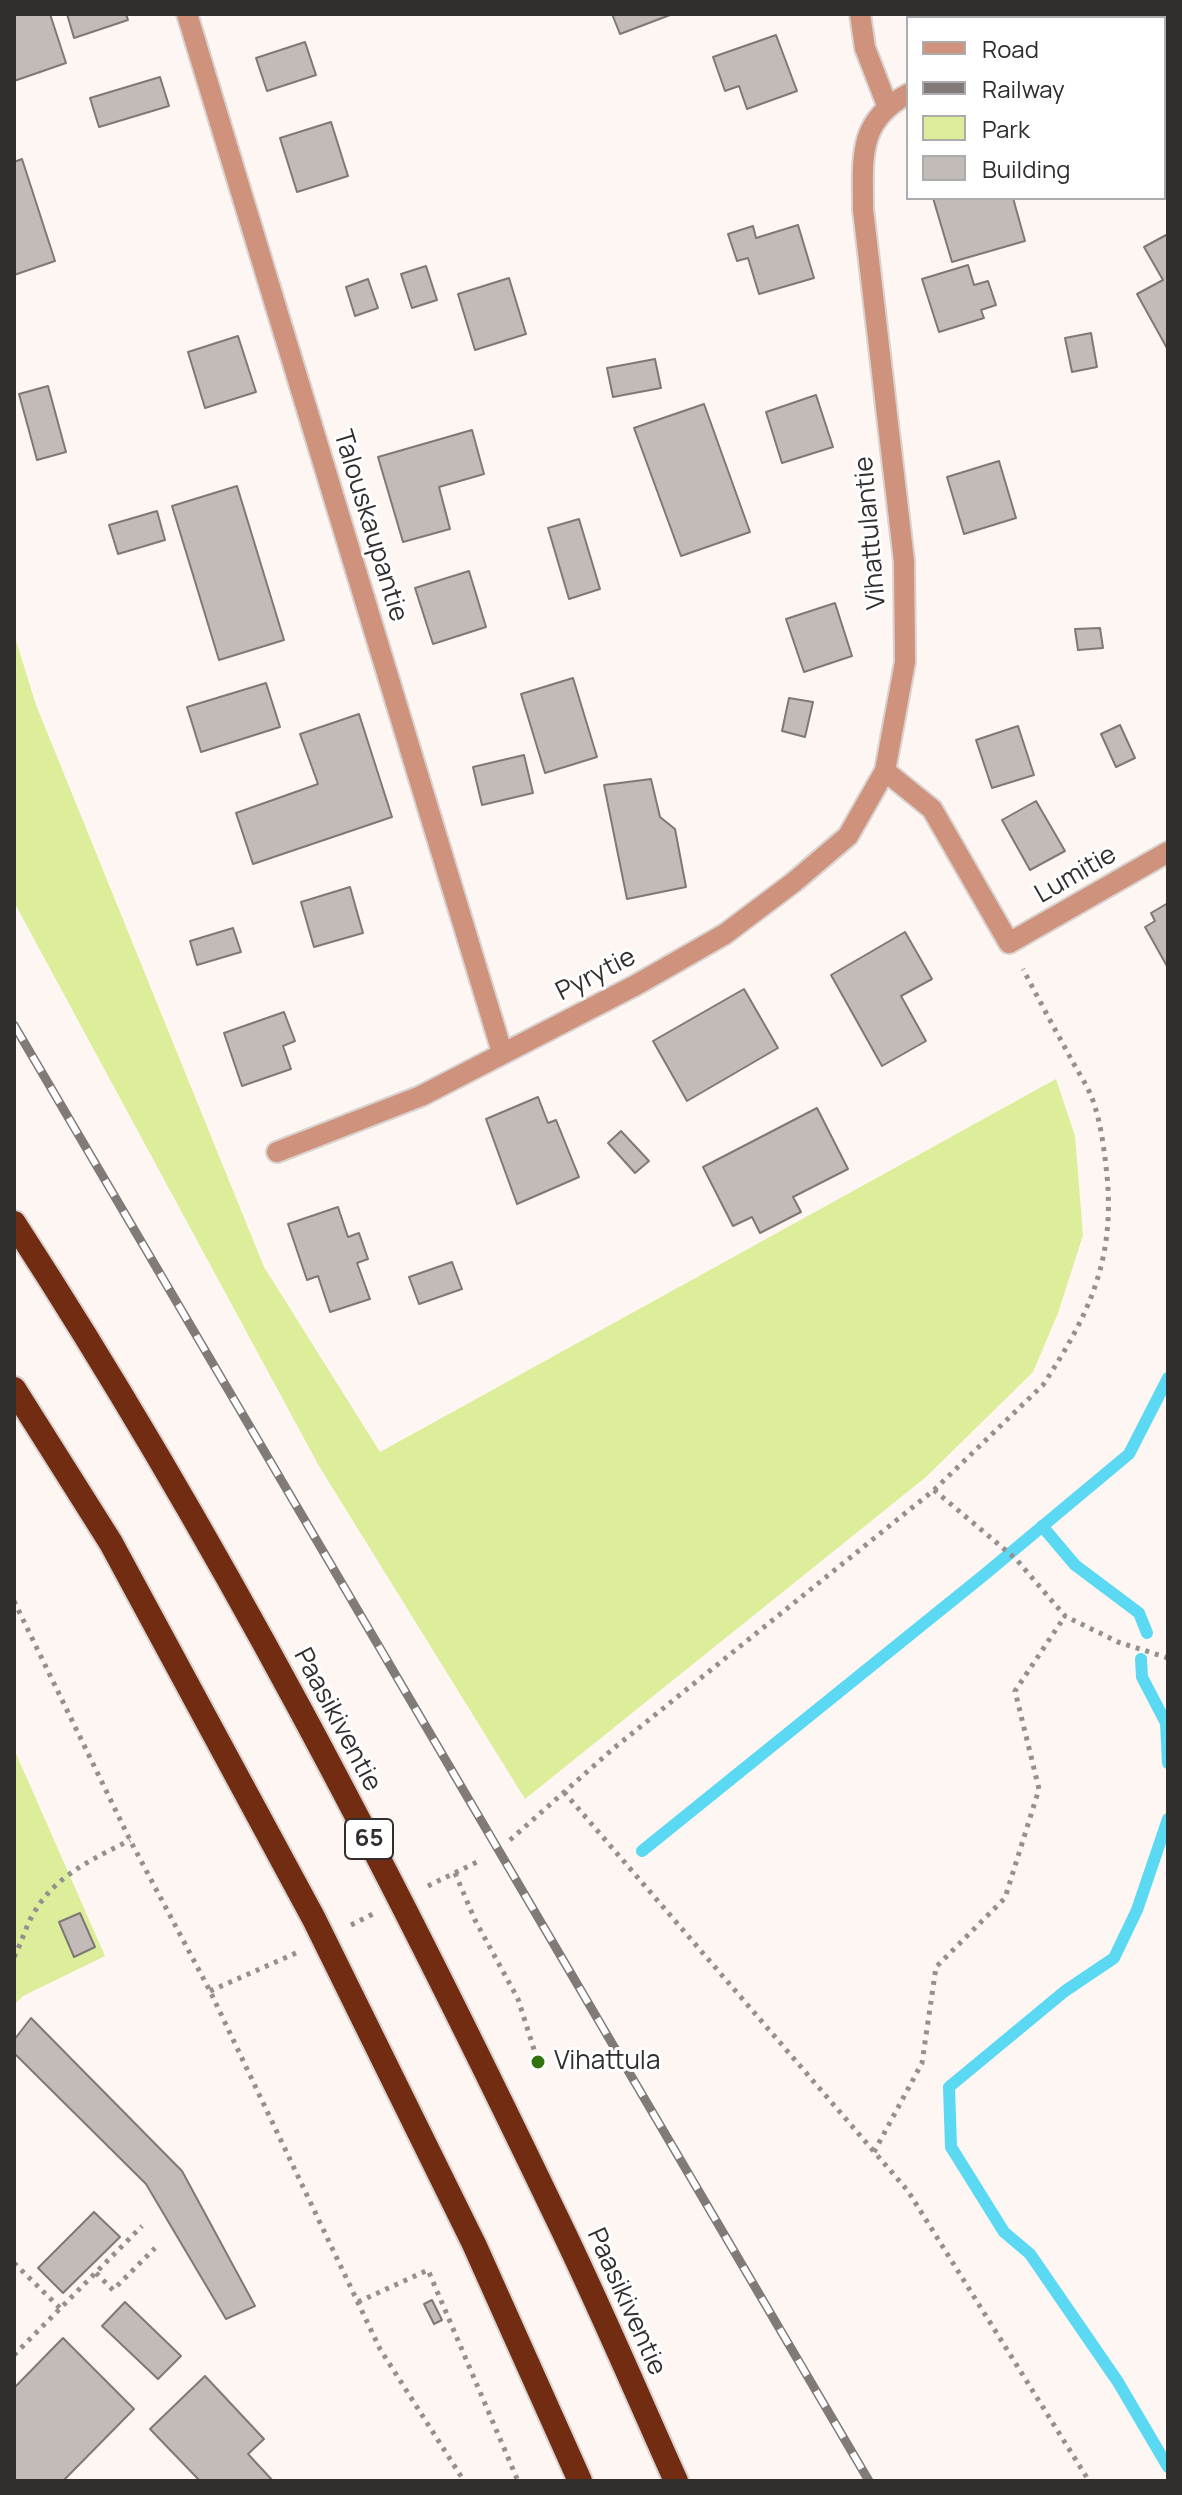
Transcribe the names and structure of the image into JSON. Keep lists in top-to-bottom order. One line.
{"streets":{"highway":["Paasikiventie","65"],"street":["Talouskaupantie","Vihattulantie","Lumitie","Pyrytie"]},"crossings":[["Talouskaupantie","Pyrytie"],["Vihattulantie","Pyrytie"]],"places":["Vihattula"],"legend":["Road","Railway","Park","Building"]}
